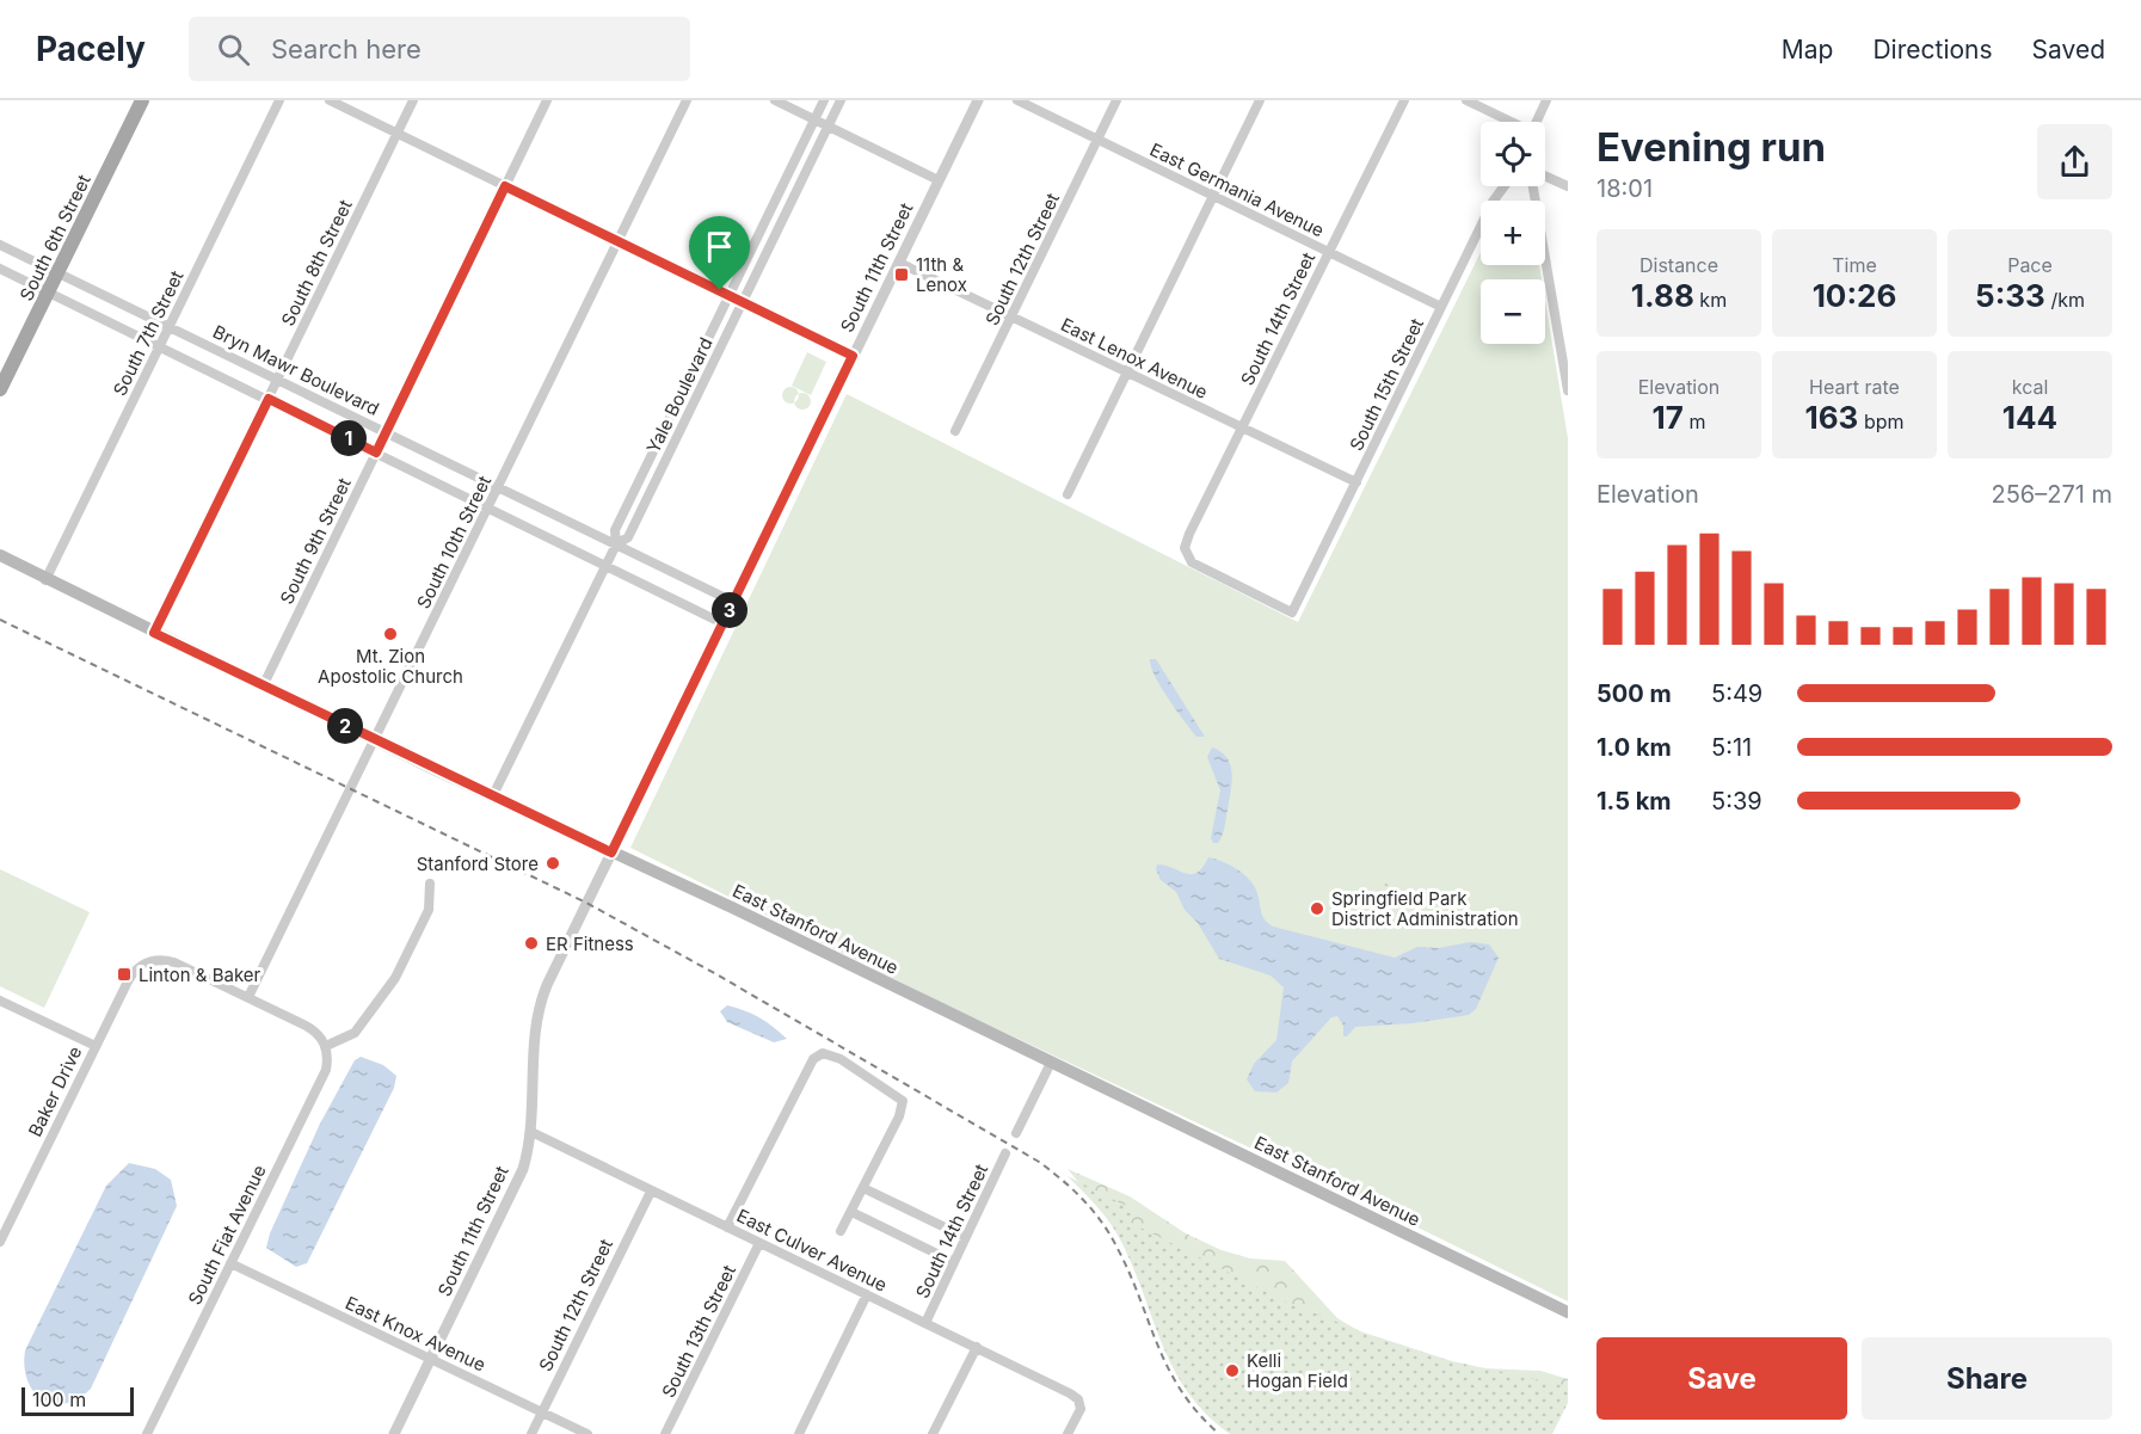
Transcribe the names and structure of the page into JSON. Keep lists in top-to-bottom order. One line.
{"streets":{"main road":["South 6th Street","East Stanford Avenue"],"street":["East Germania Avenue","South 12th Street","South 8th Street","South 11th Street","South 14th Street","South 7th Street","East Lenox Avenue","Bryn Mawr Boulevard","South 15th Street","Yale Boulevard","South 9th Street","South 10th Street","Baker Drive","South Fiat Avenue","East Culver Avenue","South 13th Street","East Knox Avenue"]},"crossings":[["East Germania Avenue","South 12th Street"],["East Germania Avenue","South 14th Street"],["East Germania Avenue","South 15th Street"],["South 6th Street","Bryn Mawr Boulevard"],["South 12th Street","East Lenox Avenue"],["South 12th Street","East Culver Avenue"],["South 12th Street","East Knox Avenue"],["South 8th Street","Bryn Mawr Boulevard"],["South 8th Street","East Stanford Avenue"],["South 11th Street","East Lenox Avenue"],["South 11th Street","Bryn Mawr Boulevard"],["South 11th Street","East Stanford Avenue"],["South 11th Street","East Culver Avenue"],["South 11th Street","East Knox Avenue"],["South 14th Street","East Lenox Avenue"],["South 14th Street","South 15th Street"],["South 14th Street","East Culver Avenue"],["South 7th Street","Bryn Mawr Boulevard"],["South 7th Street","East Stanford Avenue"],["East Lenox Avenue","South 15th Street"],["Bryn Mawr Boulevard","Yale Boulevard"],["Bryn Mawr Boulevard","South 9th Street"],["Bryn Mawr Boulevard","South 10th Street"],["Yale Boulevard","East Stanford Avenue"],["South 9th Street","East Stanford Avenue"],["South 10th Street","East Stanford Avenue"],["South 10th Street","Baker Drive"],["South Fiat Avenue","East Knox Avenue"],["East Culver Avenue","South 13th Street"]],"places":{"transit":["11th & Lenox","Linton & Baker"],"other":["Mt. Zion Apostolic Church","Stanford Store","Springfield Park District Administration","ER Fitness","Kelli Hogan Field"]},"scale_bar":"100 m","page":{"header":"Pacely","search":"Search here","nav":["Map","Directions","Saved"],"heading":["Evening run","18:01"],"map_buttons":["+","−"],"stats":[["Distance","1.88 km"],["Time","10:26"],["Pace","5:33 /km"],["Elevation","17 m"],["Heart rate","163 bpm"],["kcal","144"]],"pins":["1","3","2"],"chart":["Elevation","256–271 m"],"list":[{"name":"500 m","note":"5:49"},{"name":"1.0 km","note":"5:11"},{"name":"1.5 km","note":"5:39"}],"buttons":["Save","Share"],"scale":"100 m"}}
